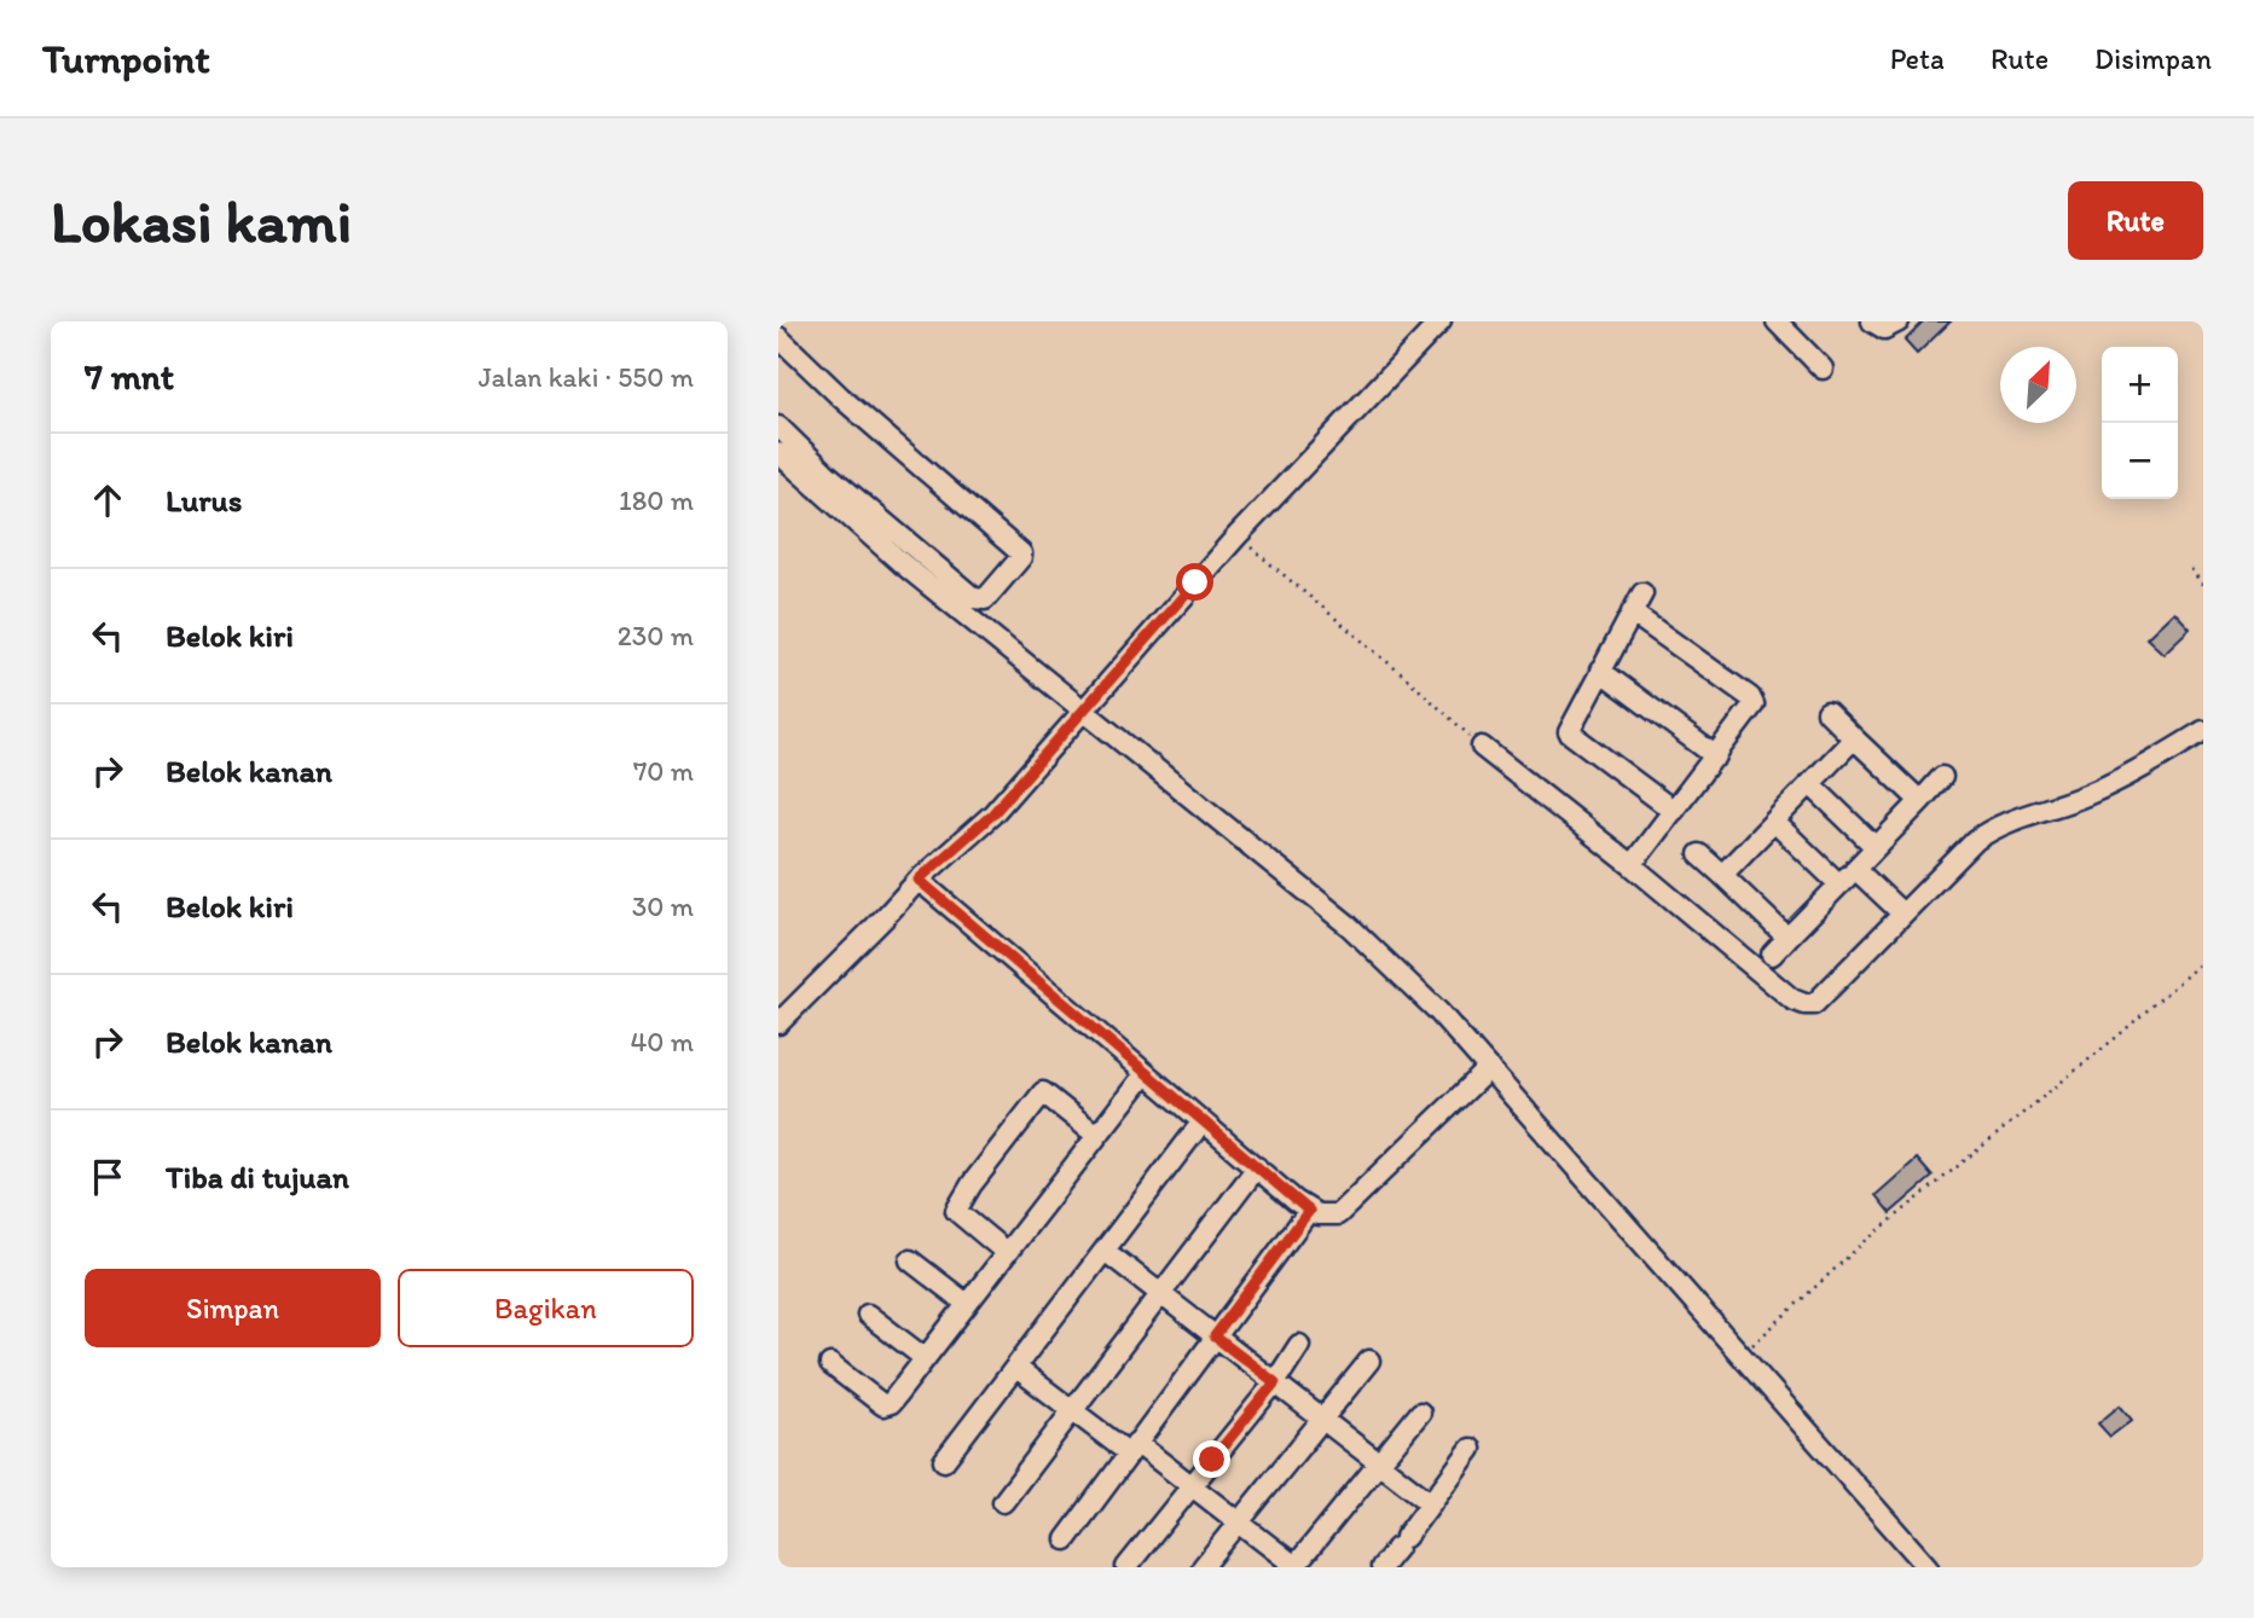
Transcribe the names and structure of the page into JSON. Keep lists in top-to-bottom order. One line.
{"north":"top right","page":{"header":"Turnpoint","nav":["Peta","Rute","Disimpan"],"buttons":["Rute",["Simpan","Bagikan"]],"title":"Lokasi kami","heading":["7 mnt","Jalan kaki · 550 m"],"map_buttons":["+","−"],"list":[["Lurus","180 m"],["Belok kiri","230 m"],["Belok kanan","70 m"],["Belok kiri","30 m"],["Belok kanan","40 m"],"Tiba di tujuan"]}}
